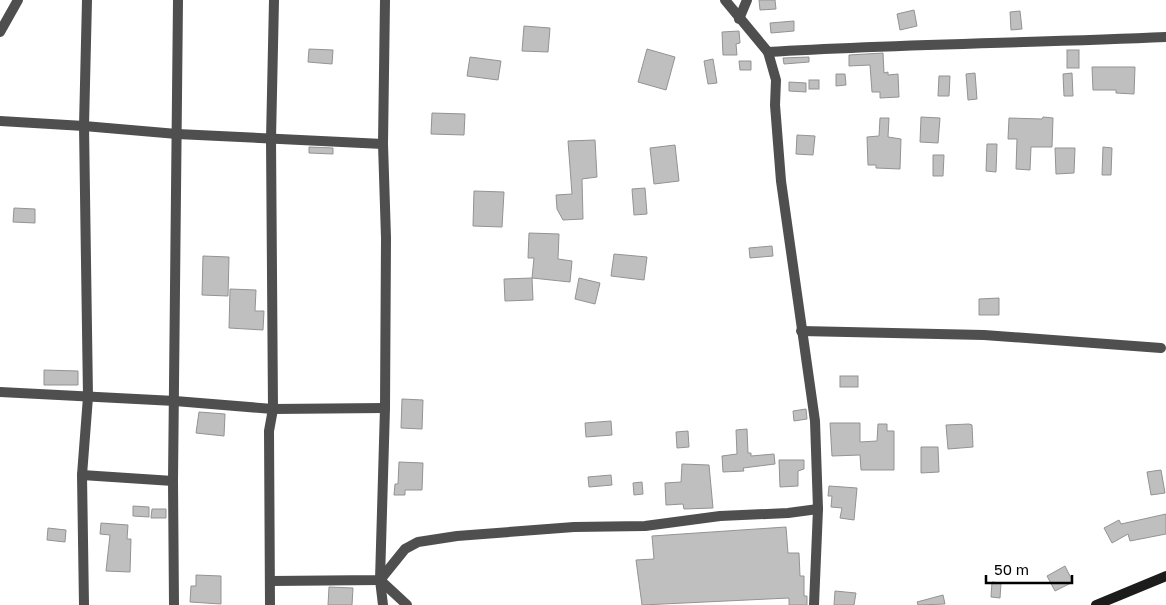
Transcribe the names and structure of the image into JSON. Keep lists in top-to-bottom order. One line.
{"scale_bar":"50 m"}
